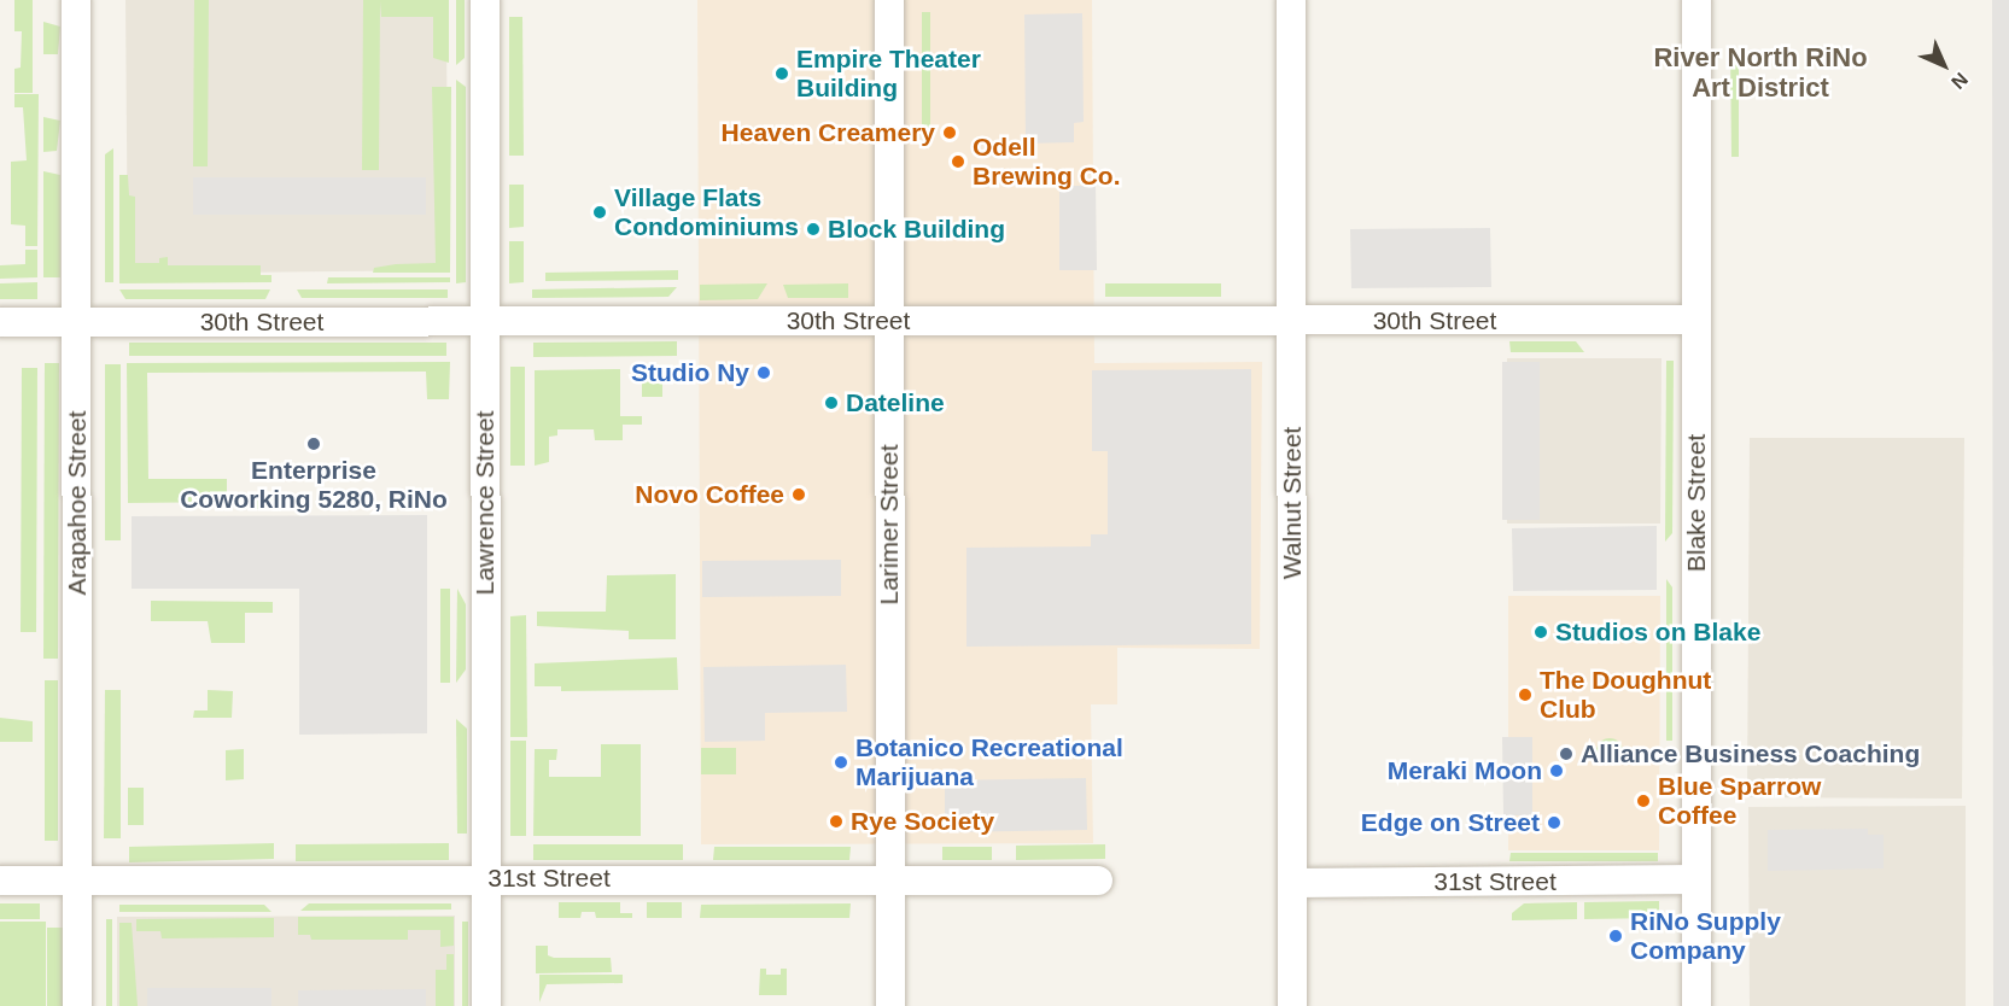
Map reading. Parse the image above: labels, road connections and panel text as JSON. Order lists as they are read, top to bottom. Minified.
{"streets":{"street":["30th Street","Arapahoe Street","Lawrence Street","Walnut Street","Blake Street","Larimer Street","31st Street"]},"crossings":[["30th Street","Arapahoe Street"],["30th Street","Lawrence Street"],["30th Street","Walnut Street"],["30th Street","Blake Street"],["30th Street","Larimer Street"],["Arapahoe Street","31st Street"],["Lawrence Street","31st Street"],["Walnut Street","31st Street"],["Blake Street","31st Street"],["Larimer Street","31st Street"]],"districts":["River North RiNo Art District"],"places":["Empire Theater Building","Heaven Creamery","Odell Brewing Co.","Village Flats Condominiums","Block Building","Studio Ny","Dateline","Enterprise Coworking 5280, RiNo","Novo Coffee","Studios on Blake","The Doughnut Club","Alliance Business Coaching","Botanico Recreational Marijuana","Meraki Moon","Blue Sparrow Coffee","Rye Society","Edge on Street","RiNo Supply Company"],"north":"bottom right"}
